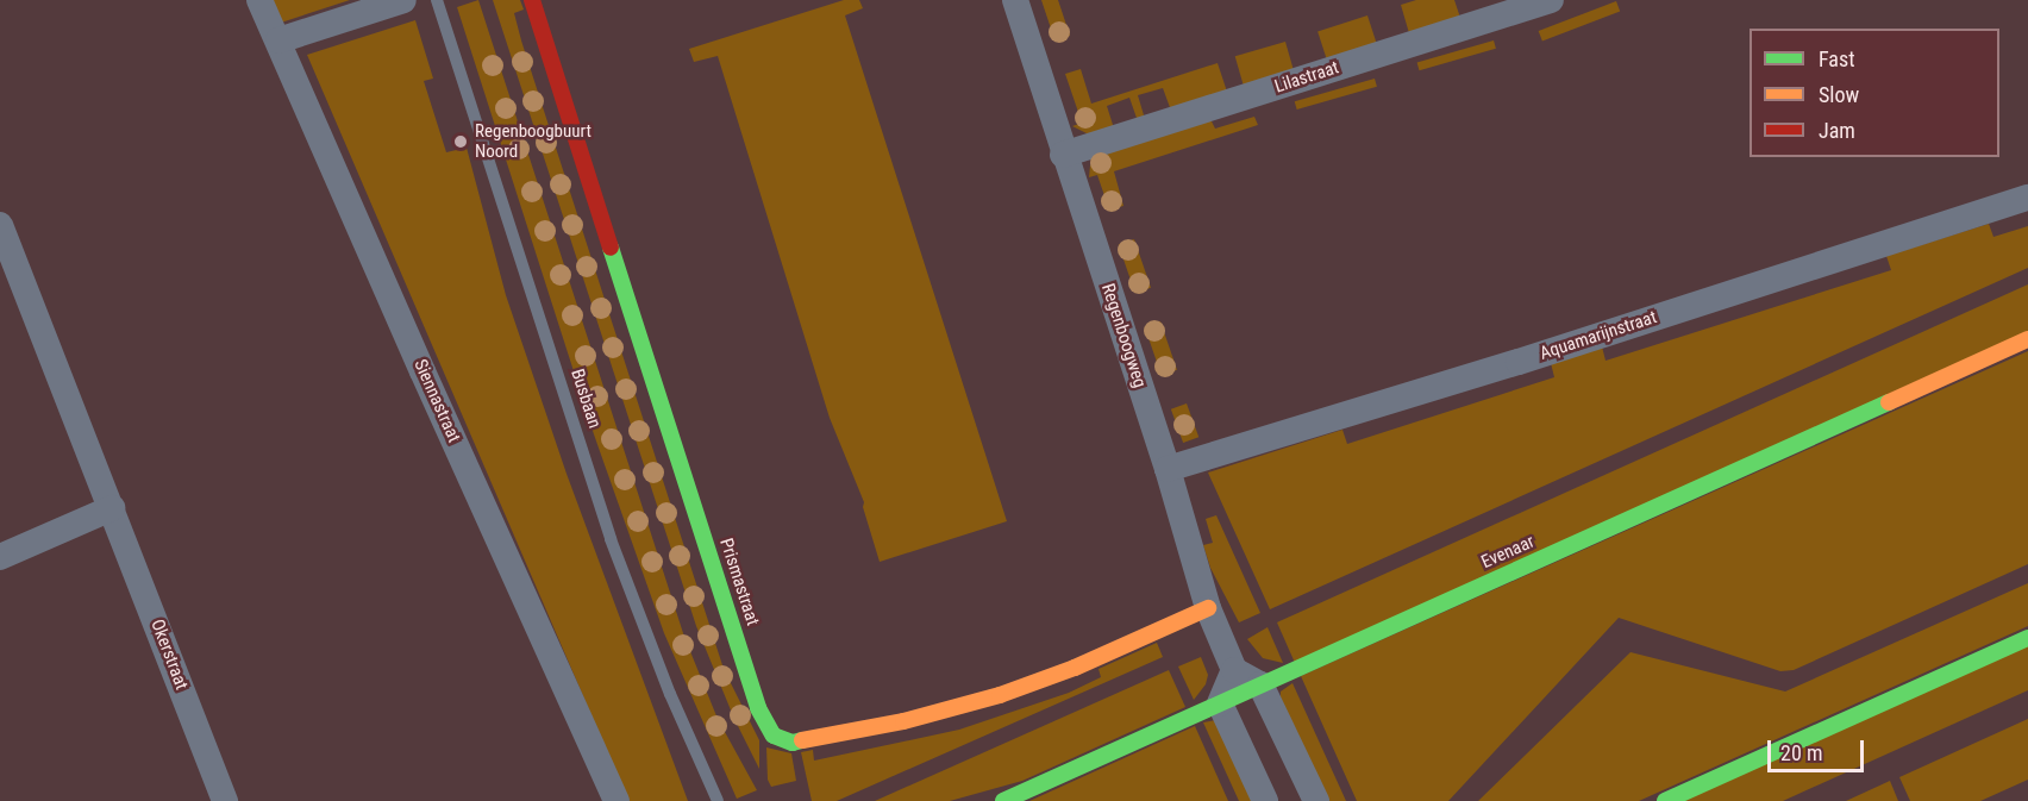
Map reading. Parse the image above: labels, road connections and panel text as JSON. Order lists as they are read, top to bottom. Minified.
{"streets":{"main road":["Evenaar","Prismastraat"],"street":["Lilastraat","Regenboogweg","Aquamarijnstraat","Siennastraat","Okerstraat"],"lane":["Busbaan"]},"crossings":[["Lilastraat","Regenboogweg"],["Regenboogweg","Aquamarijnstraat"],["Regenboogweg","Prismastraat"]],"places":["Regenboogbuurt Noord"],"legend":["Fast","Slow","Jam"],"scale_bar":"20 m"}
